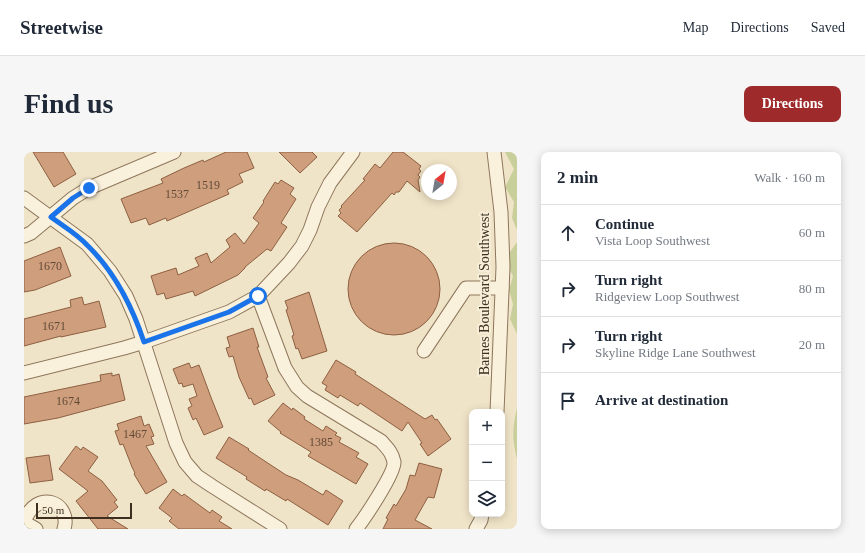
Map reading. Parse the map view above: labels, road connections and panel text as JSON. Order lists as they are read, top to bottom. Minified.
{"streets":{"street":["Barnes Boulevard Southwest"]},"house_numbers":["1519","1537","1670","1671","1674","1467","1385"],"scale_bar":"50 m","north":"top right","page":{"header":"Streetwise","nav":["Map","Directions","Saved"],"buttons":"Directions","title":"Find us","heading":["2 min","Walk · 160 m"],"list":[["Continue","Vista Loop Southwest","60 m"],["Turn right","Ridgeview Loop Southwest","80 m"],["Turn right","Skyline Ridge Lane Southwest","20 m"],"Arrive at destination"],"map_buttons":["+","−"],"scale":"50 m"}}
